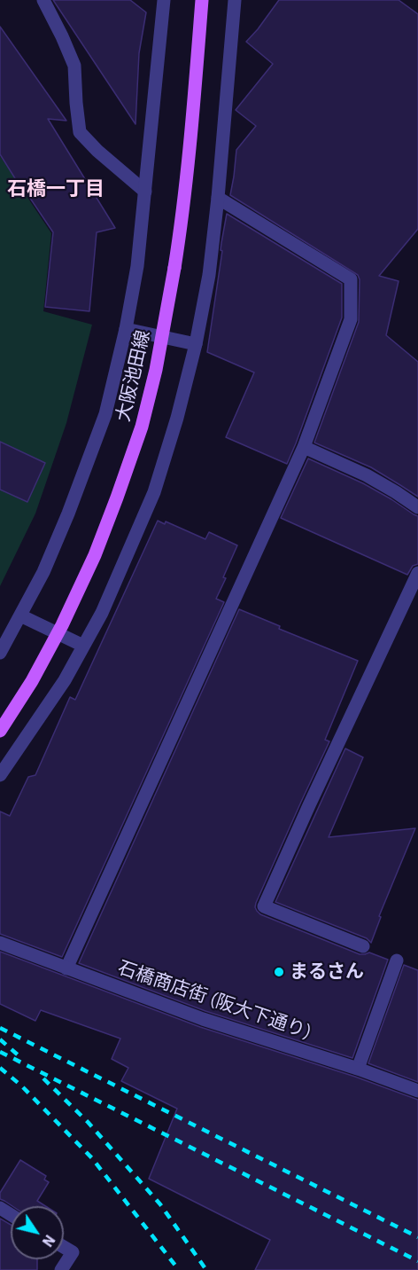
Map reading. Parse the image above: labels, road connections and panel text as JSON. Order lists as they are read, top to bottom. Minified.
{"streets":{"main road":["大阪池田線"],"street":["石橋商店街 (阪大下通り)"]},"districts":["石橋一丁目"],"places":["まるさん"],"north":"bottom right"}
